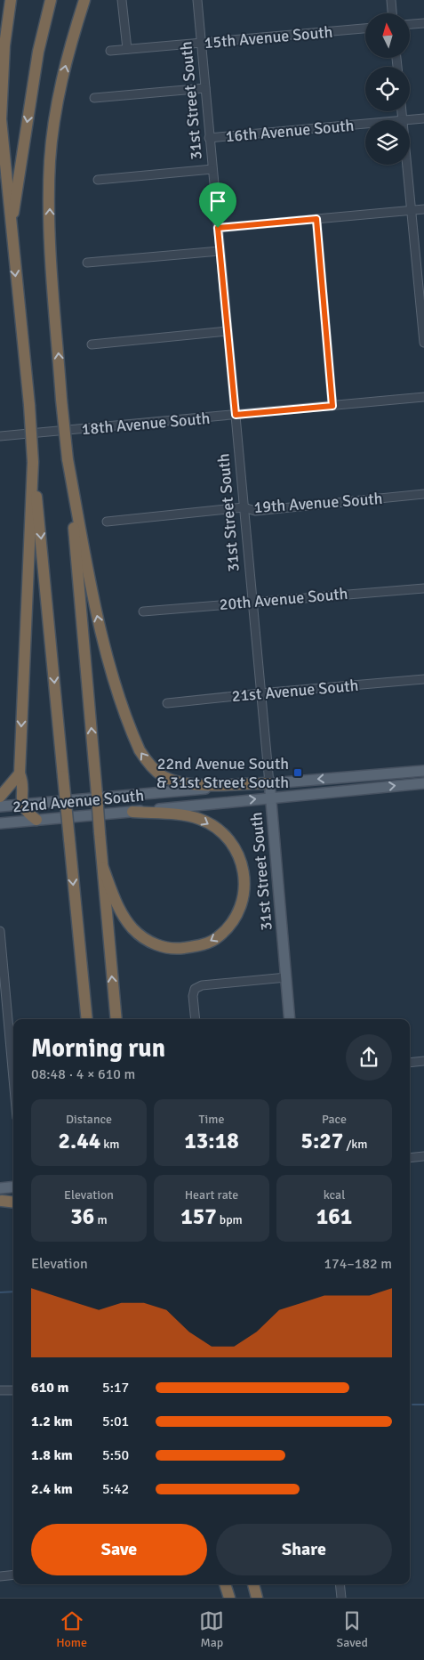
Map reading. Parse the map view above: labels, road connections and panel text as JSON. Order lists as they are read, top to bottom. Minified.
{"streets":{"main road":["31st Street South","22nd Avenue South"],"street":["15th Avenue South","16th Avenue South","18th Avenue South","19th Avenue South","20th Avenue South","21st Avenue South"]},"crossings":[["15th Avenue South","31st Street South"],["31st Street South","16th Avenue South"],["31st Street South","18th Avenue South"],["31st Street South","19th Avenue South"],["31st Street South","20th Avenue South"],["31st Street South","21st Avenue South"],["31st Street South","22nd Avenue South"]],"places":{"transit":["22nd Avenue South & 31st Street South"]},"north":"top","page":{"heading":["Morning run","08:48 · 4 × 610 m"],"stats":[["Distance","2.44 km"],["Time","13:18"],["Pace","5:27 /km"],["Elevation","36 m"],["Heart rate","157 bpm"],["kcal","161"]],"chart":["Elevation","174–182 m"],"list":[{"name":"610 m","note":"5:17"},{"name":"1.2 km","note":"5:01"},{"name":"1.8 km","note":"5:50"},{"name":"2.4 km","note":"5:42"}],"buttons":["Save","Share"],"tabs":["Home","Map","Saved"]}}
